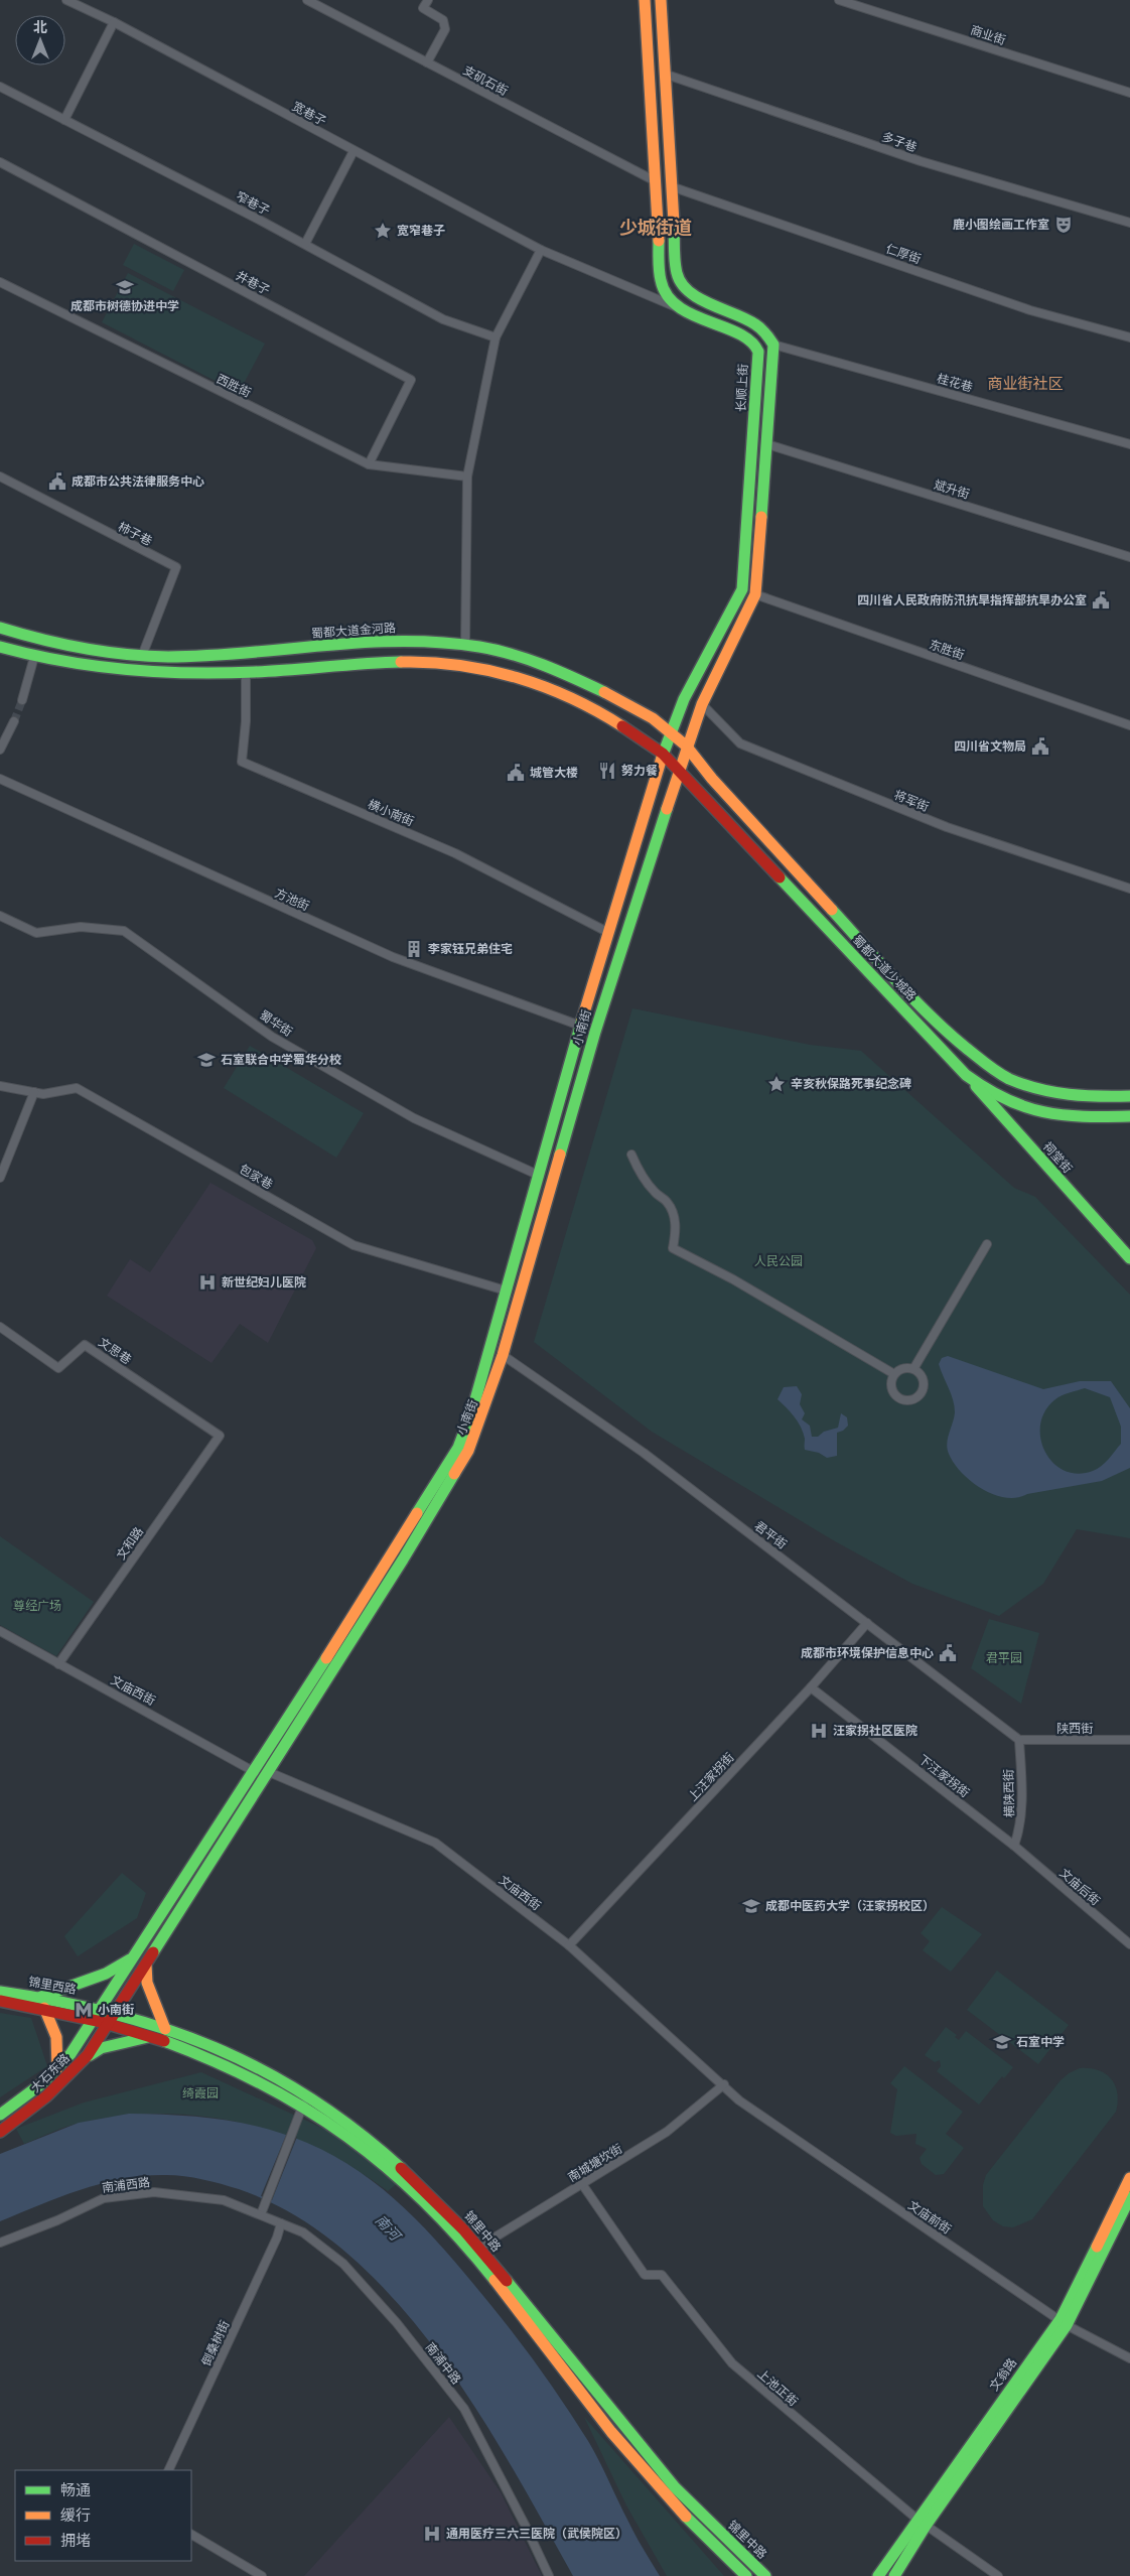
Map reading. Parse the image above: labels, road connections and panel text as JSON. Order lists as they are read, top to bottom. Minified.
{"streets":{"main road":["长顺上街","蜀都大道金河路","蜀都大道少城路","小南街","祠堂街","锦里西路","大石东路","锦里中路","文翁路"],"street":["商业街","支矶石街","宽巷子","多子巷","窄巷子","仁厚街","井巷子","桂花巷","西胜街","斌升街","柿子巷","东胜街","将军街","横小南街","方池街","蜀华街","包家巷","文思巷","君平街","文和路","文庙西街","陕西街","下汪家拐街","上汪家拐街","横陕西街","文庙后街","南城塘坎街","南浦西路","文庙前街","倒桑树街","南浦中路","上池正街"]},"crossings":[["支矶石街","长顺上街"],["宽巷子","长顺上街"],["井巷子","西胜街"],["长顺上街","蜀都大道金河路"],["长顺上街","蜀都大道少城路"],["长顺上街","小南街"],["柿子巷","蜀都大道金河路"],["蜀都大道金河路","蜀都大道少城路"],["蜀都大道金河路","小南街"],["横小南街","小南街"],["方池街","小南街"],["蜀都大道少城路","小南街"],["蜀都大道少城路","祠堂街"],["蜀华街","小南街"],["小南街","包家巷"],["小南街","君平街"],["小南街","文庙西街"],["小南街","锦里西路"],["小南街","大石东路"],["小南街","锦里中路"],["文思巷","文和路"],["君平街","陕西街"],["君平街","上汪家拐街"],["君平街","横陕西街"],["文和路","文庙西街"],["文庙西街","上汪家拐街"],["文庙西街","南城塘坎街"],["文庙西街","文庙前街"],["陕西街","横陕西街"],["下汪家拐街","上汪家拐街"],["下汪家拐街","横陕西街"],["下汪家拐街","文庙后街"],["横陕西街","文庙后街"],["锦里西路","大石东路"],["锦里西路","锦里中路"],["大石东路","锦里中路"],["南城塘坎街","文庙前街"],["南城塘坎街","锦里中路"],["南城塘坎街","上池正街"],["南浦西路","南浦中路"],["文庙前街","文翁路"],["倒桑树街","南浦中路"],["文翁路","上池正街"]],"districts":["少城街道","商业街社区"],"water":["南河"],"parks":["人民公园","尊经广场","君平园","绮霞园"],"places":{"theatre":["鹿小图绘画工作室"],"place":["宽窄巷子","辛亥秋保路死事纪念碑"],"school or university":["成都市树德协进中学","石室联合中学蜀华分校","成都中医药大学（汪家拐校区）","石室中学"],"public building":["成都市公共法律服务中心","四川省人民政府防汛抗旱指挥部抗旱办公室","四川省文物局","城管大楼","成都市环境保护信息中心"],"restaurant":["努力餐"],"building":["李家钰兄弟住宅"],"hospital":["新世纪妇儿医院","汪家拐社区医院","通用医疗三六三医院（武侯院区）"],"metro station":["小南街"]},"legend":["畅通","缓行","拥堵"],"north":"top"}
